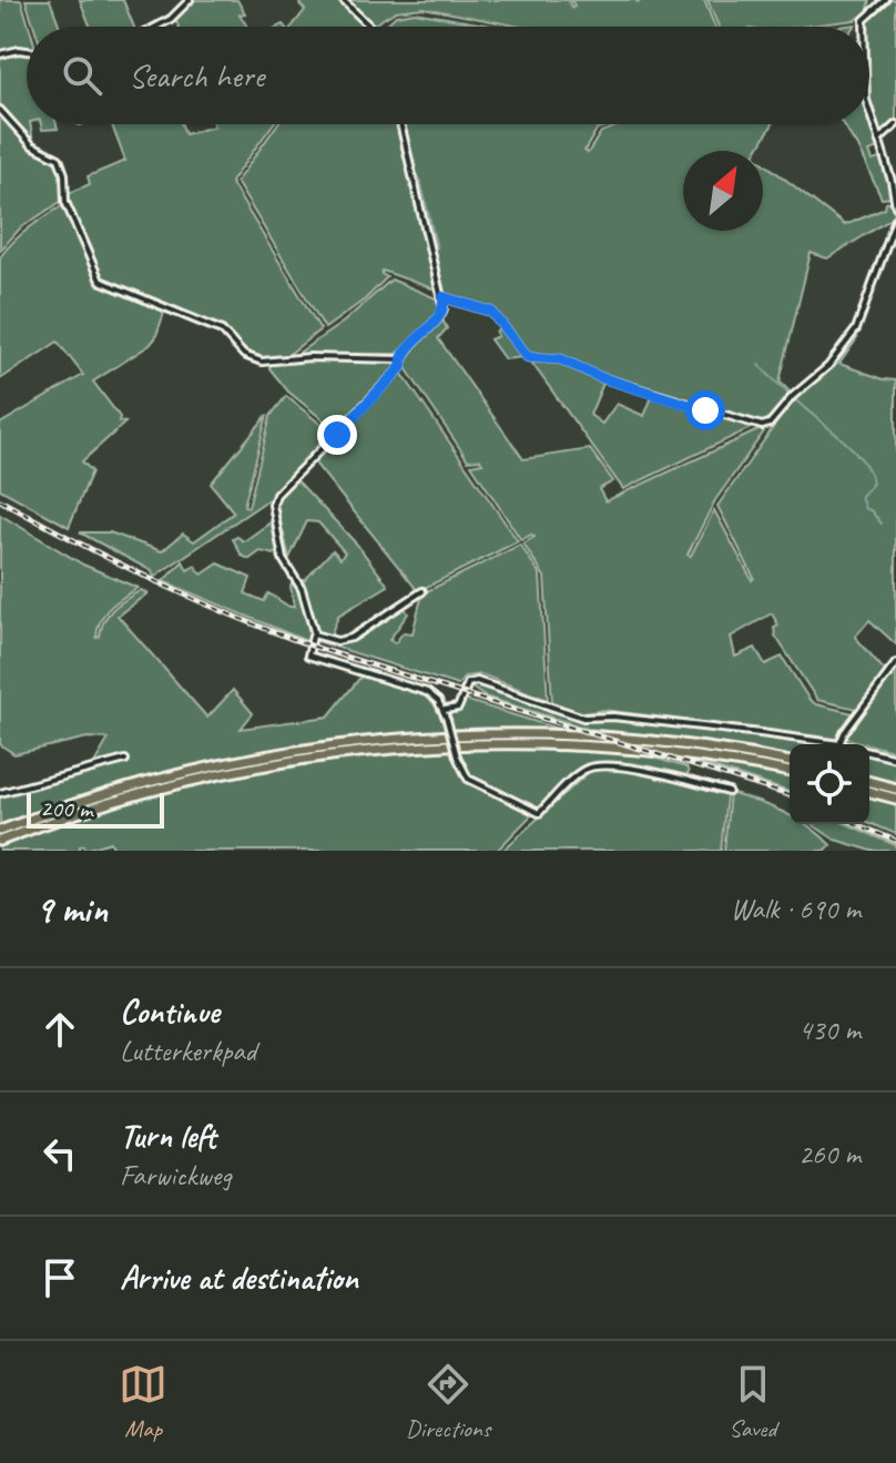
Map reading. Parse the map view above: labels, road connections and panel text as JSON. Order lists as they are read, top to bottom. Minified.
{"scale_bar":"200 m","north":"top right","page":{"search":"Search here","scale":"200 m","heading":["9 min","Walk · 690 m"],"list":[["Continue","Lutterkerkpad","430 m"],["Turn left","Farwickweg","260 m"],"Arrive at destination"],"nav":["Map","Directions","Saved"]}}
